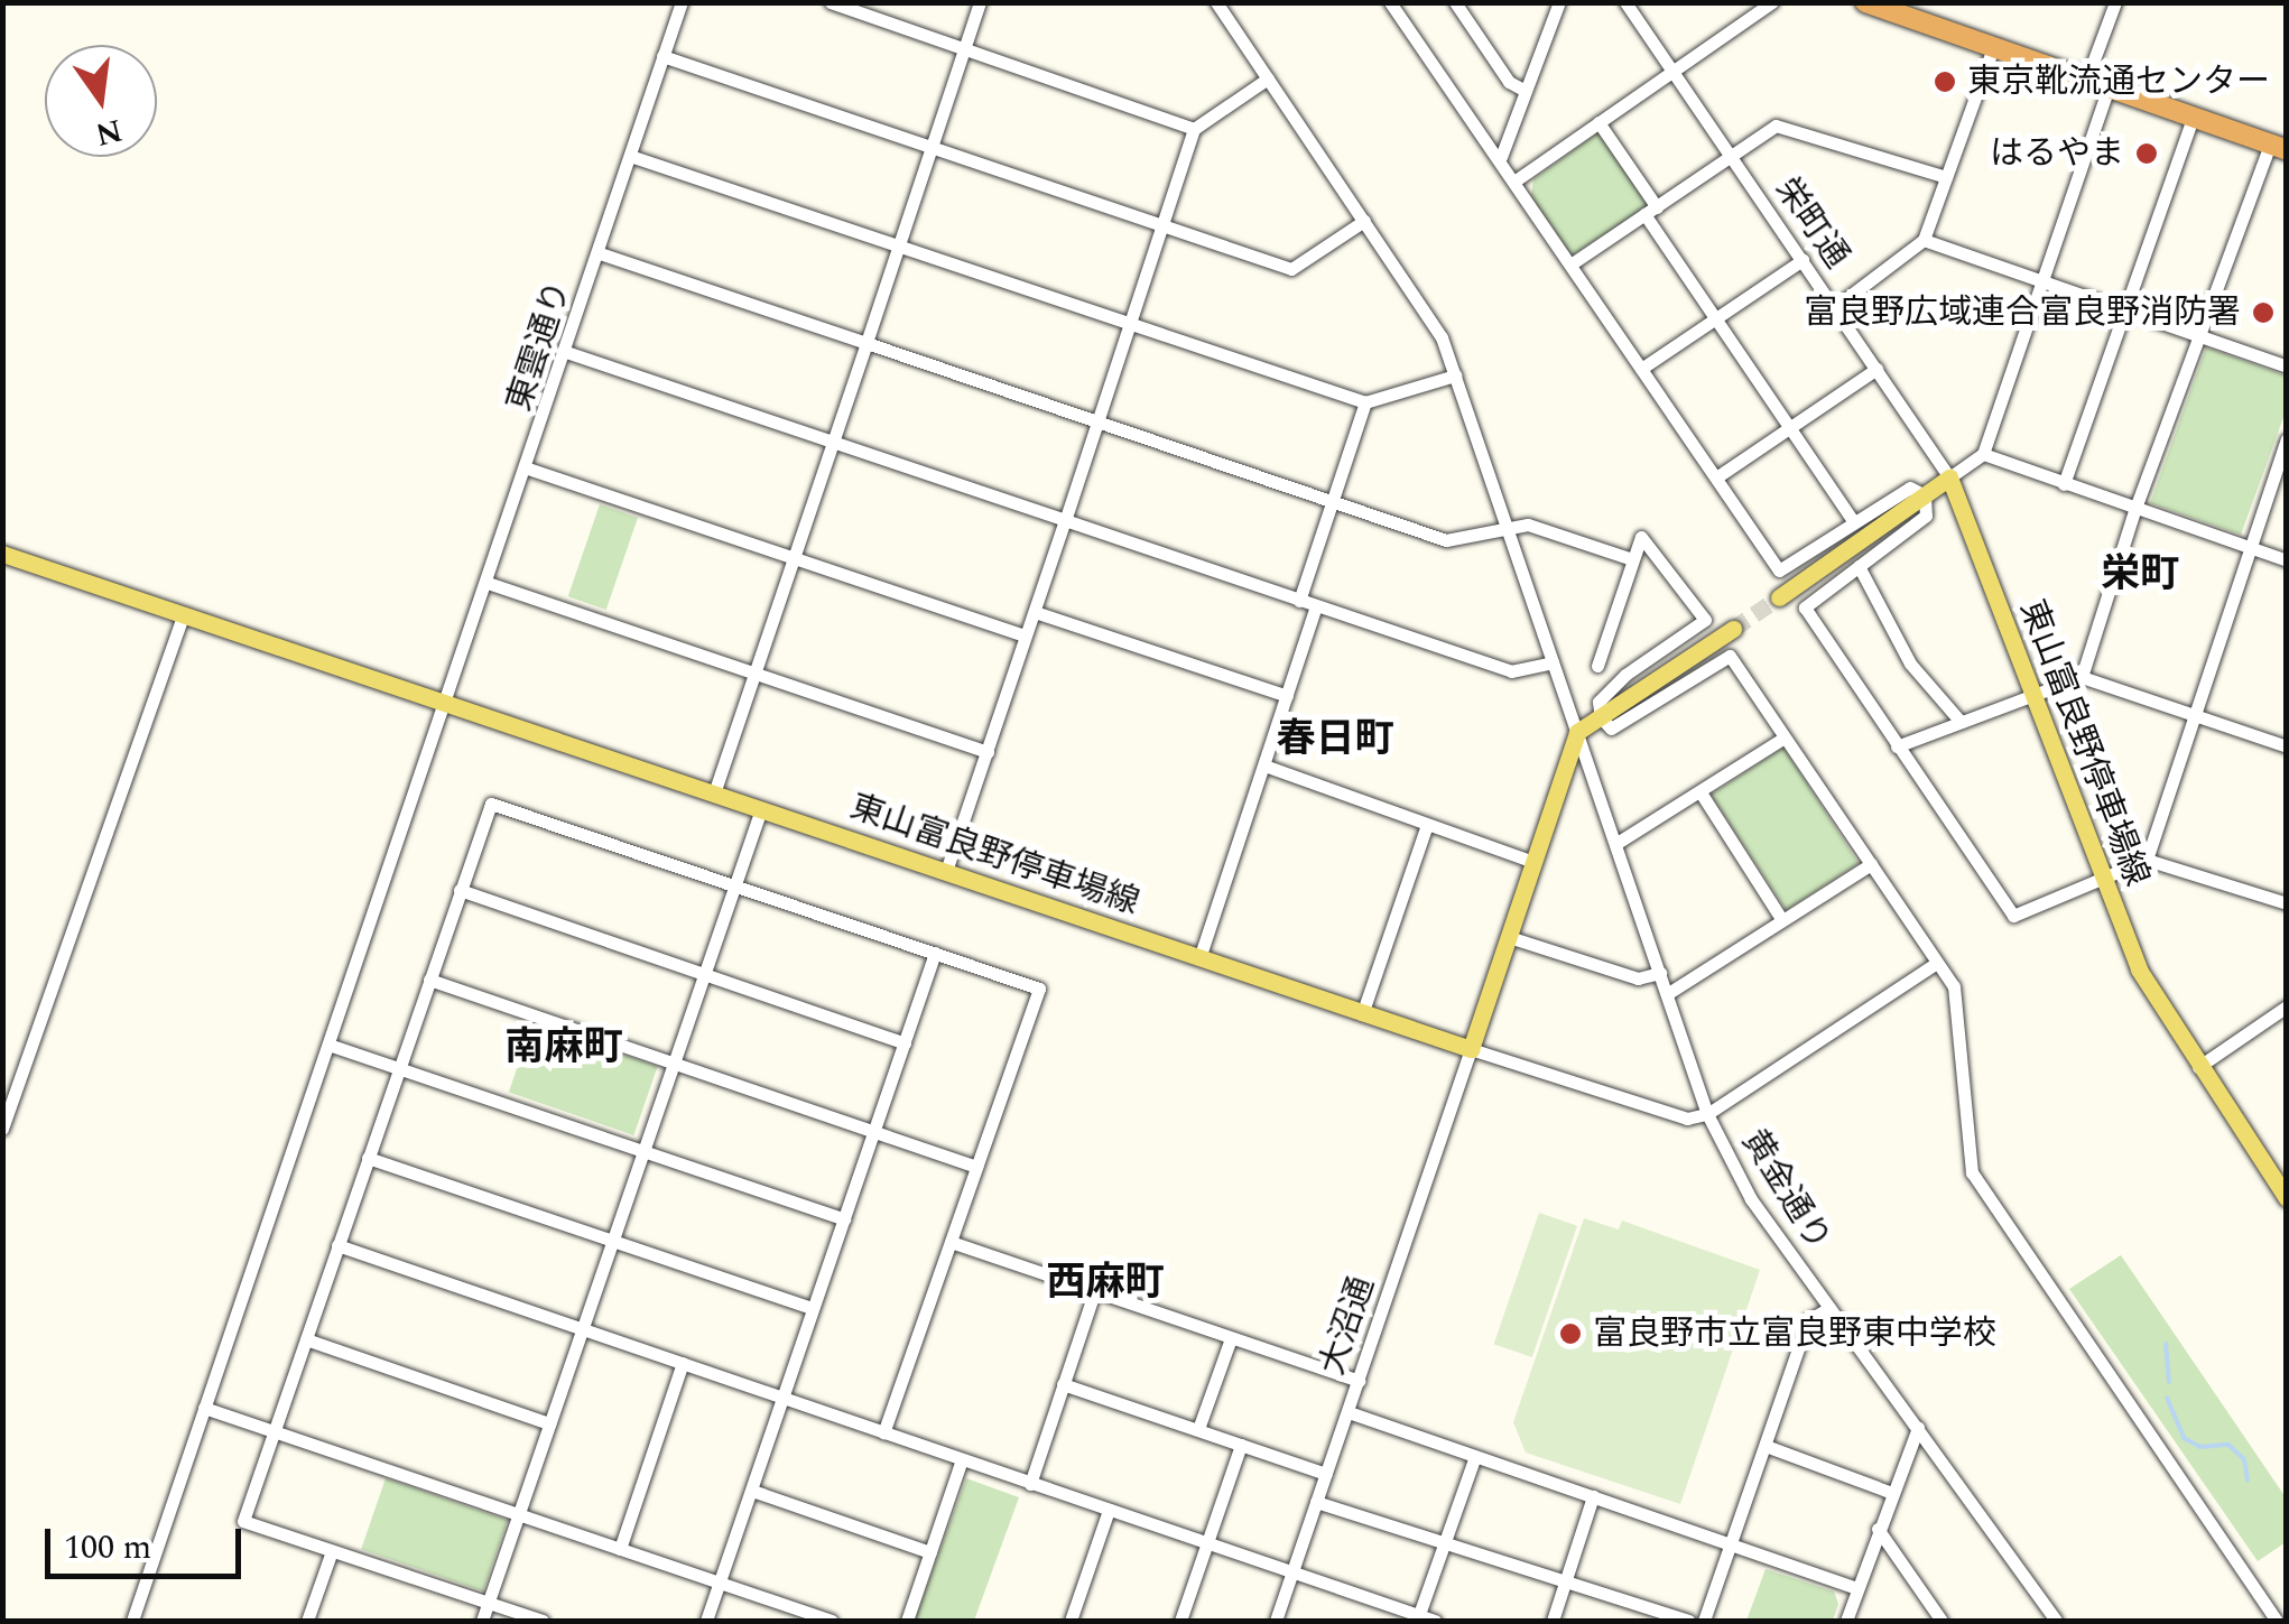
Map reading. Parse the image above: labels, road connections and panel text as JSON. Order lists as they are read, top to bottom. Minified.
{"streets":{"main road":["東山富良野停車場線"],"street":["栄町通","東雲通り","黄金通り","大沼通"]},"crossings":[["栄町通","東山富良野停車場線"],["東雲通り","東山富良野停車場線"],["東山富良野停車場線","大沼通"]],"districts":["栄町","春日町","南麻町","西麻町"],"places":["東京靴流通センター","はるやま","富良野広域連合富良野消防署","富良野市立富良野東中学校"],"scale_bar":"100 m","north":"bottom"}
